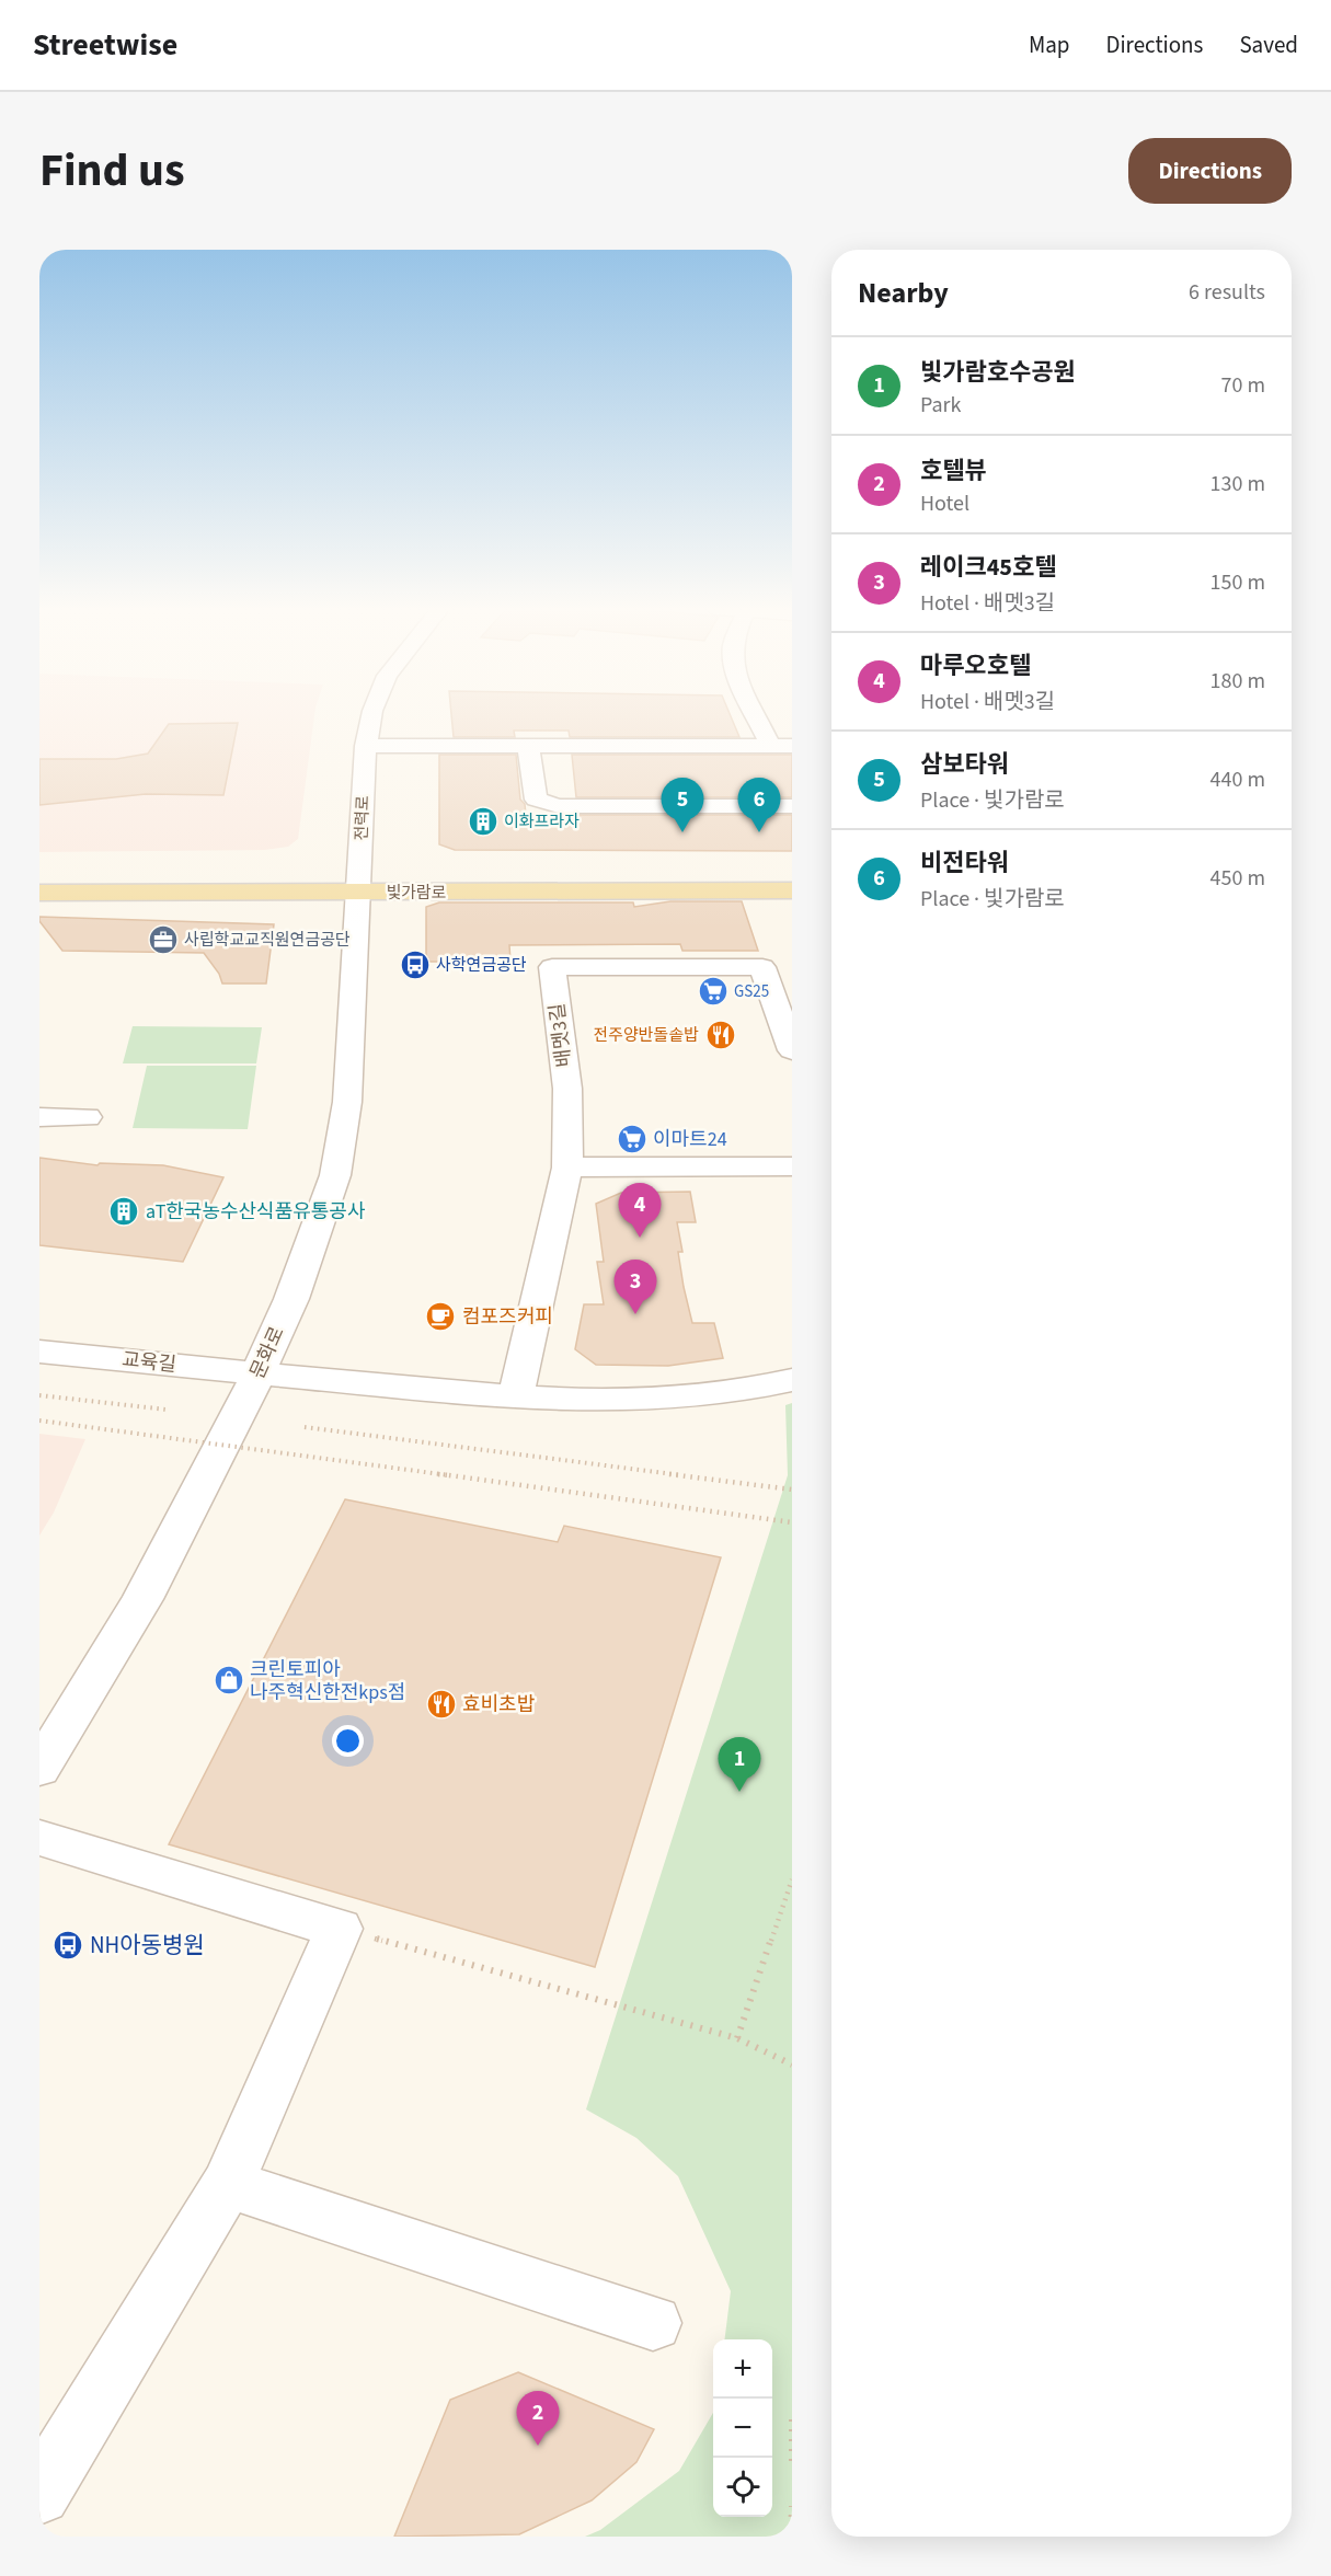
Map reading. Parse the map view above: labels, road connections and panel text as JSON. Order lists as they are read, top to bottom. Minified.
{"streets":{"main road":["빛가람로"],"street":["전력로","배멧3길","문화로","교육길"]},"crossings":[["전력로","빛가람로"],["전력로","문화로"],["빛가람로","문화로"],["문화로","교육길"]],"places":{"building":["이화프라자","aT한국농수산식품유통공사"],"office":["사립학교교직원연금공단"],"bus stop":["사학연금공단","NH아동병원"],"supermarket":["GS25","이마트24"],"restaurant":["전주양반돌솥밥","효비초밥"],"cafe":["컴포즈커피"],"shop":["크린토피아 나주혁신한전kps점"]},"page":{"header":"Streetwise","nav":["Map","Directions","Saved"],"title":"Find us","buttons":"Directions","heading":["Nearby","6 results"],"list":[{"mark":"1","name":"빛가람호수공원","note":"Park","value":"70 m"},{"mark":"2","name":"호텔뷰","note":"Hotel","value":"130 m"},{"mark":"3","name":"레이크45호텔","note":"Hotel · 배멧3길","value":"150 m"},{"mark":"4","name":"마루오호텔","note":"Hotel · 배멧3길","value":"180 m"},{"mark":"5","name":"삼보타워","note":"Place · 빛가람로","value":"440 m"},{"mark":"6","name":"비전타워","note":"Place · 빛가람로","value":"450 m"}],"pins":["5","6","4","3","1","2"],"map_buttons":["+","−"]}}
